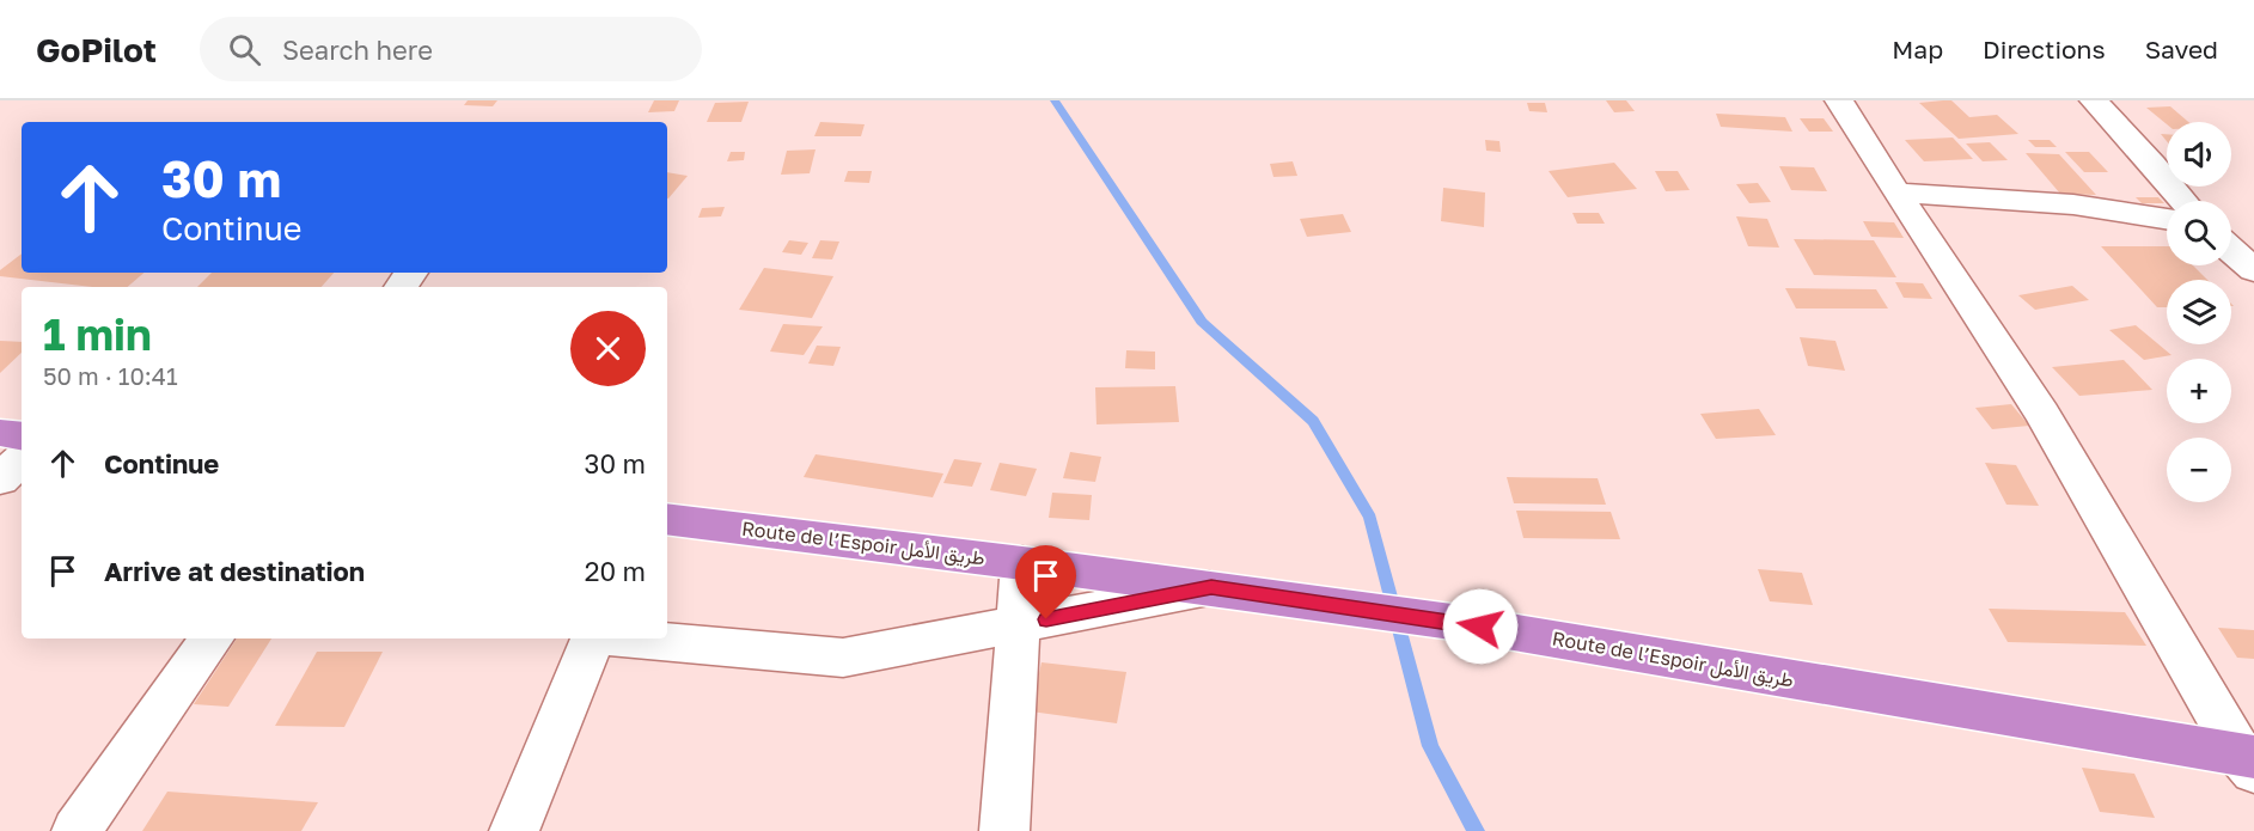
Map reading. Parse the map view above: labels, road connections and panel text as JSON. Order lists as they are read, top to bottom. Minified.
{"streets":{"highway":["Route de l’Espoir طريق الأمل"]},"page":{"header":"GoPilot","search":"Search here","nav":["Map","Directions","Saved"],"map_buttons":["+","−"],"turn":["30 m","Continue"],"heading":["1 min","50 m · 10:41"],"list":[{"name":"Continue","value":"30 m"},{"name":"Arrive at destination","value":"20 m"}]}}
